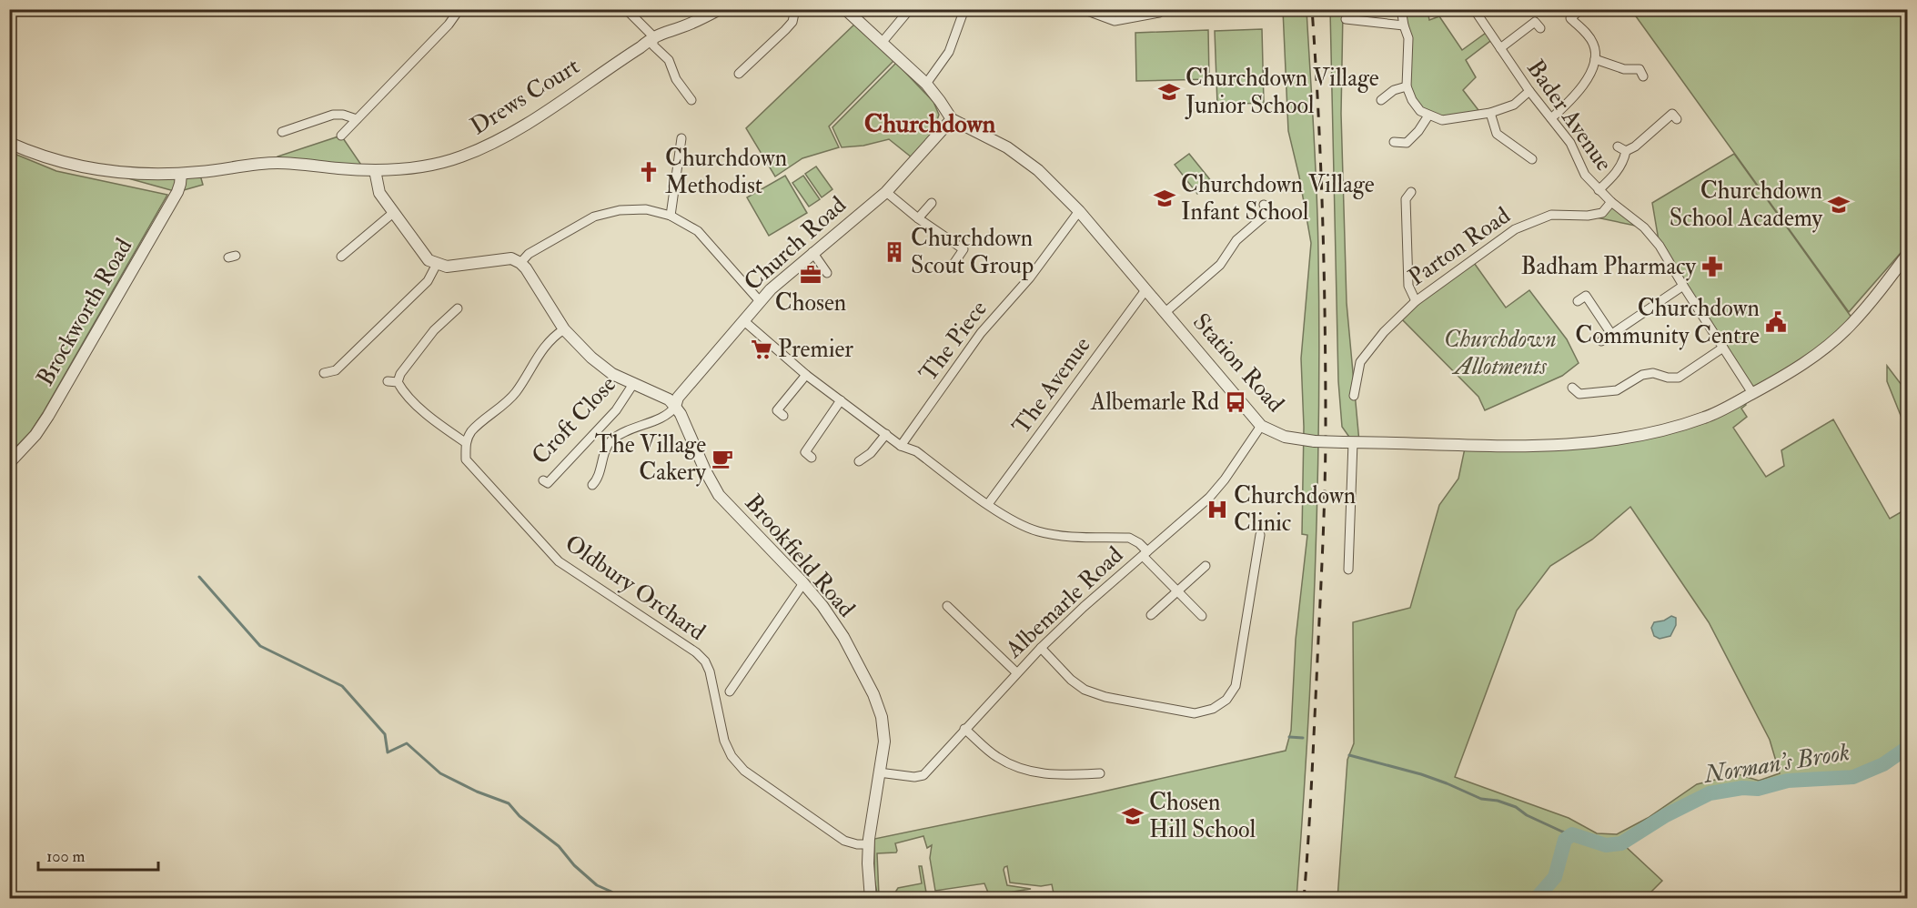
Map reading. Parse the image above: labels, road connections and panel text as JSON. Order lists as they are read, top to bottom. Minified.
{"streets":{"street":["Drews Court","Bader Avenue","Church Road","Parton Road","Brockworth Road","The Piece","Station Road","The Avenue","Croft Close","Brookfield Road","Oldbury Orchard","Albemarle Road"]},"crossings":[["Drews Court","Brockworth Road"],["Bader Avenue","Parton Road"],["Church Road","Station Road"],["Church Road","Brookfield Road"],["The Piece","Station Road"],["Station Road","The Avenue"],["Station Road","Albemarle Road"],["Brookfield Road","Oldbury Orchard"],["Brookfield Road","Albemarle Road"]],"districts":["Churchdown"],"water":["Norman's Brook"],"parks":["Churchdown Allotments"],"places":{"school or university":["Churchdown Village Junior School","Churchdown Village Infant School","Churchdown School Academy","Chosen Hill School"],"church":["Churchdown Methodist"],"building":["Churchdown Scout Group"],"pharmacy":["Badham Pharmacy"],"office":["Chosen"],"public building":["Churchdown Community Centre"],"supermarket":["Premier"],"bus stop":["Albemarle Rd"],"cafe":["The Village Cakery"],"hospital":["Churchdown Clinic"]},"scale_bar":"100 m"}
